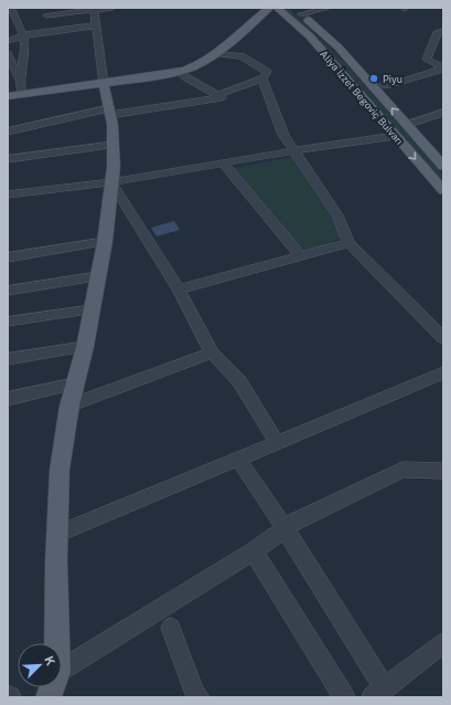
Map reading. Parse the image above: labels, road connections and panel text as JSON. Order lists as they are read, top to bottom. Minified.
{"streets":{"main road":["Aliya İzzet Begoviç Bulvarı"]},"places":["Piyu"],"north":"top right"}
